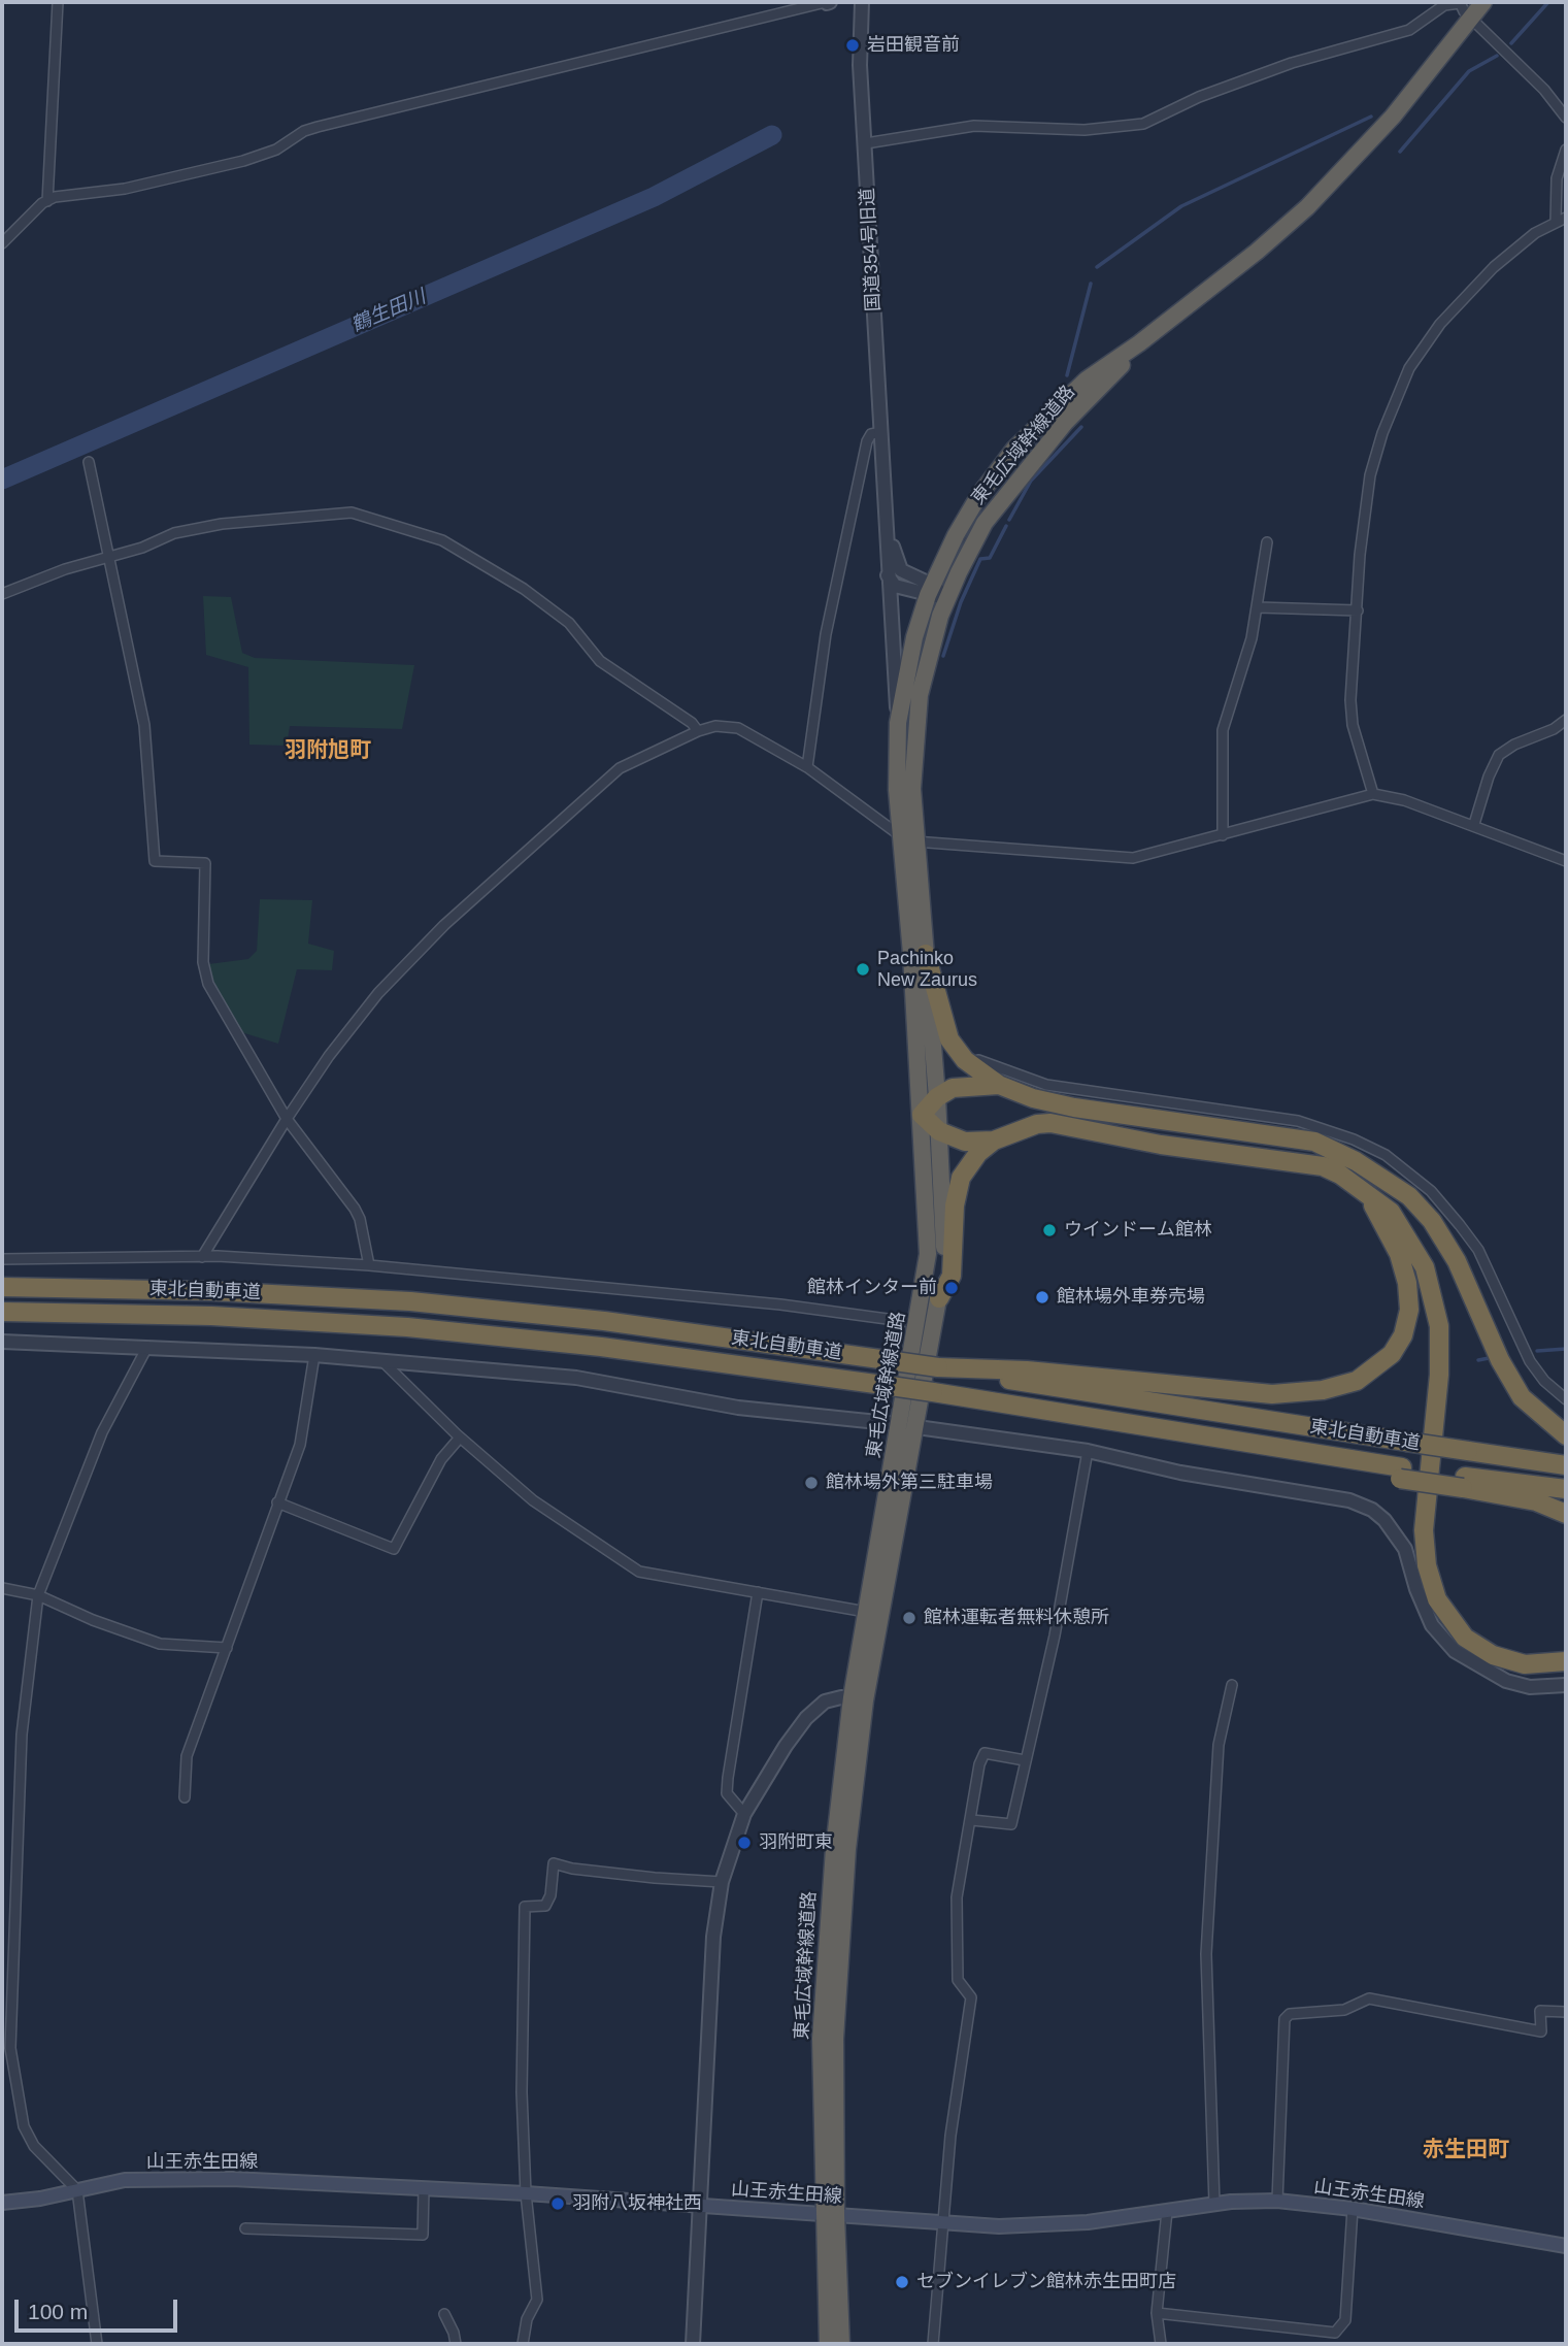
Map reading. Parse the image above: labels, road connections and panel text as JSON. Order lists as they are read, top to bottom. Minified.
{"streets":{"highway":["東毛広域幹線道路","東北自動車道"],"main road":["山王赤生田線"],"street":["国道354号旧道"]},"crossings":[["国道354号旧道","東毛広域幹線道路"],["東毛広域幹線道路","山王赤生田線"]],"districts":["羽附旭町","赤生田町"],"water":["鶴生田川"],"places":["岩田観音前","Pachinko New Zaurus","ウインドーム館林","館林インター前","館林場外車券売場","館林場外第三駐車場","館林運転者無料休憩所","羽附町東","羽附八坂神社西","セブンイレブン館林赤生田町店"],"scale_bar":"100 m"}
